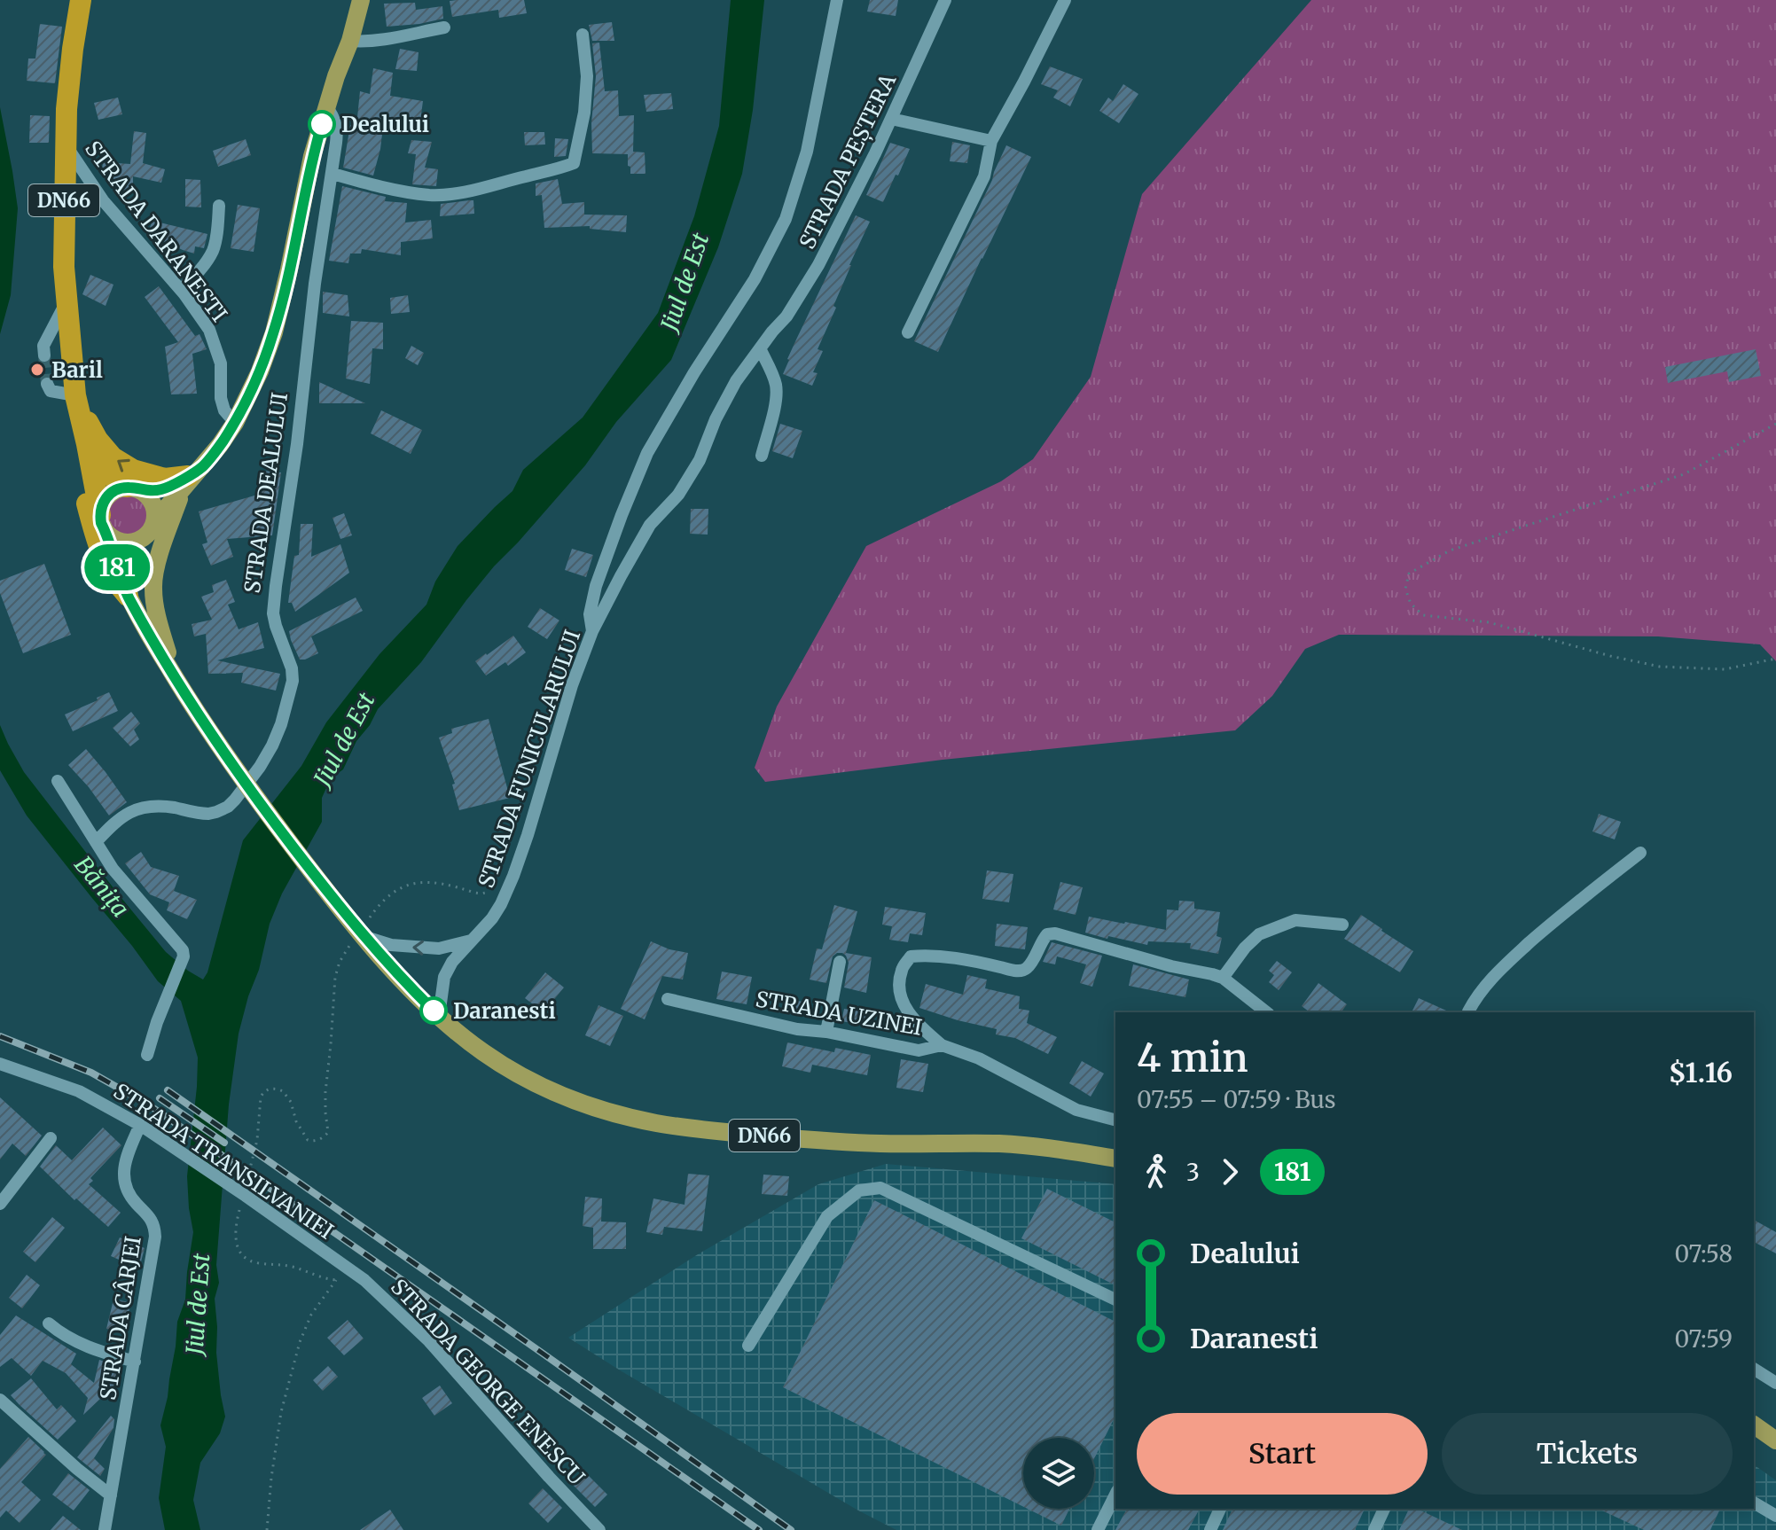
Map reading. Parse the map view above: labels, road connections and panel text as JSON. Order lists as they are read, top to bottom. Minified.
{"streets":{"highway":["DN66"],"main road":["STRADA DEALULUI"],"street":["STRADA PEȘTERA","STRADA DARANESTI","STRADA FUNICULARULUI","STRADA UZINEI","STRADA TRANSILVANIEI","STRADA CÂRJEI","STRADA GEORGE ENESCU"]},"crossings":[["STRADA PEȘTERA","STRADA FUNICULARULUI"],["DN66","STRADA DARANESTI"],["DN66","STRADA DEALULUI"],["DN66","STRADA FUNICULARULUI"],["STRADA DARANESTI","STRADA DEALULUI"],["STRADA TRANSILVANIEI","STRADA CÂRJEI"],["STRADA TRANSILVANIEI","STRADA GEORGE ENESCU"]],"water":["Jiul de Est","Bănița"],"places":["Dealului","Baril","Daranesti"],"lines":["bus line 181"],"page":{"on_map":"181","heading":["4 min","07:55 – 07:59 · Bus","$1.16"],"legs":["3","181"],"list":[{"name":"Dealului","value":"07:58"},{"name":"Daranesti","value":"07:59"}],"buttons":["Start","Tickets"]}}
